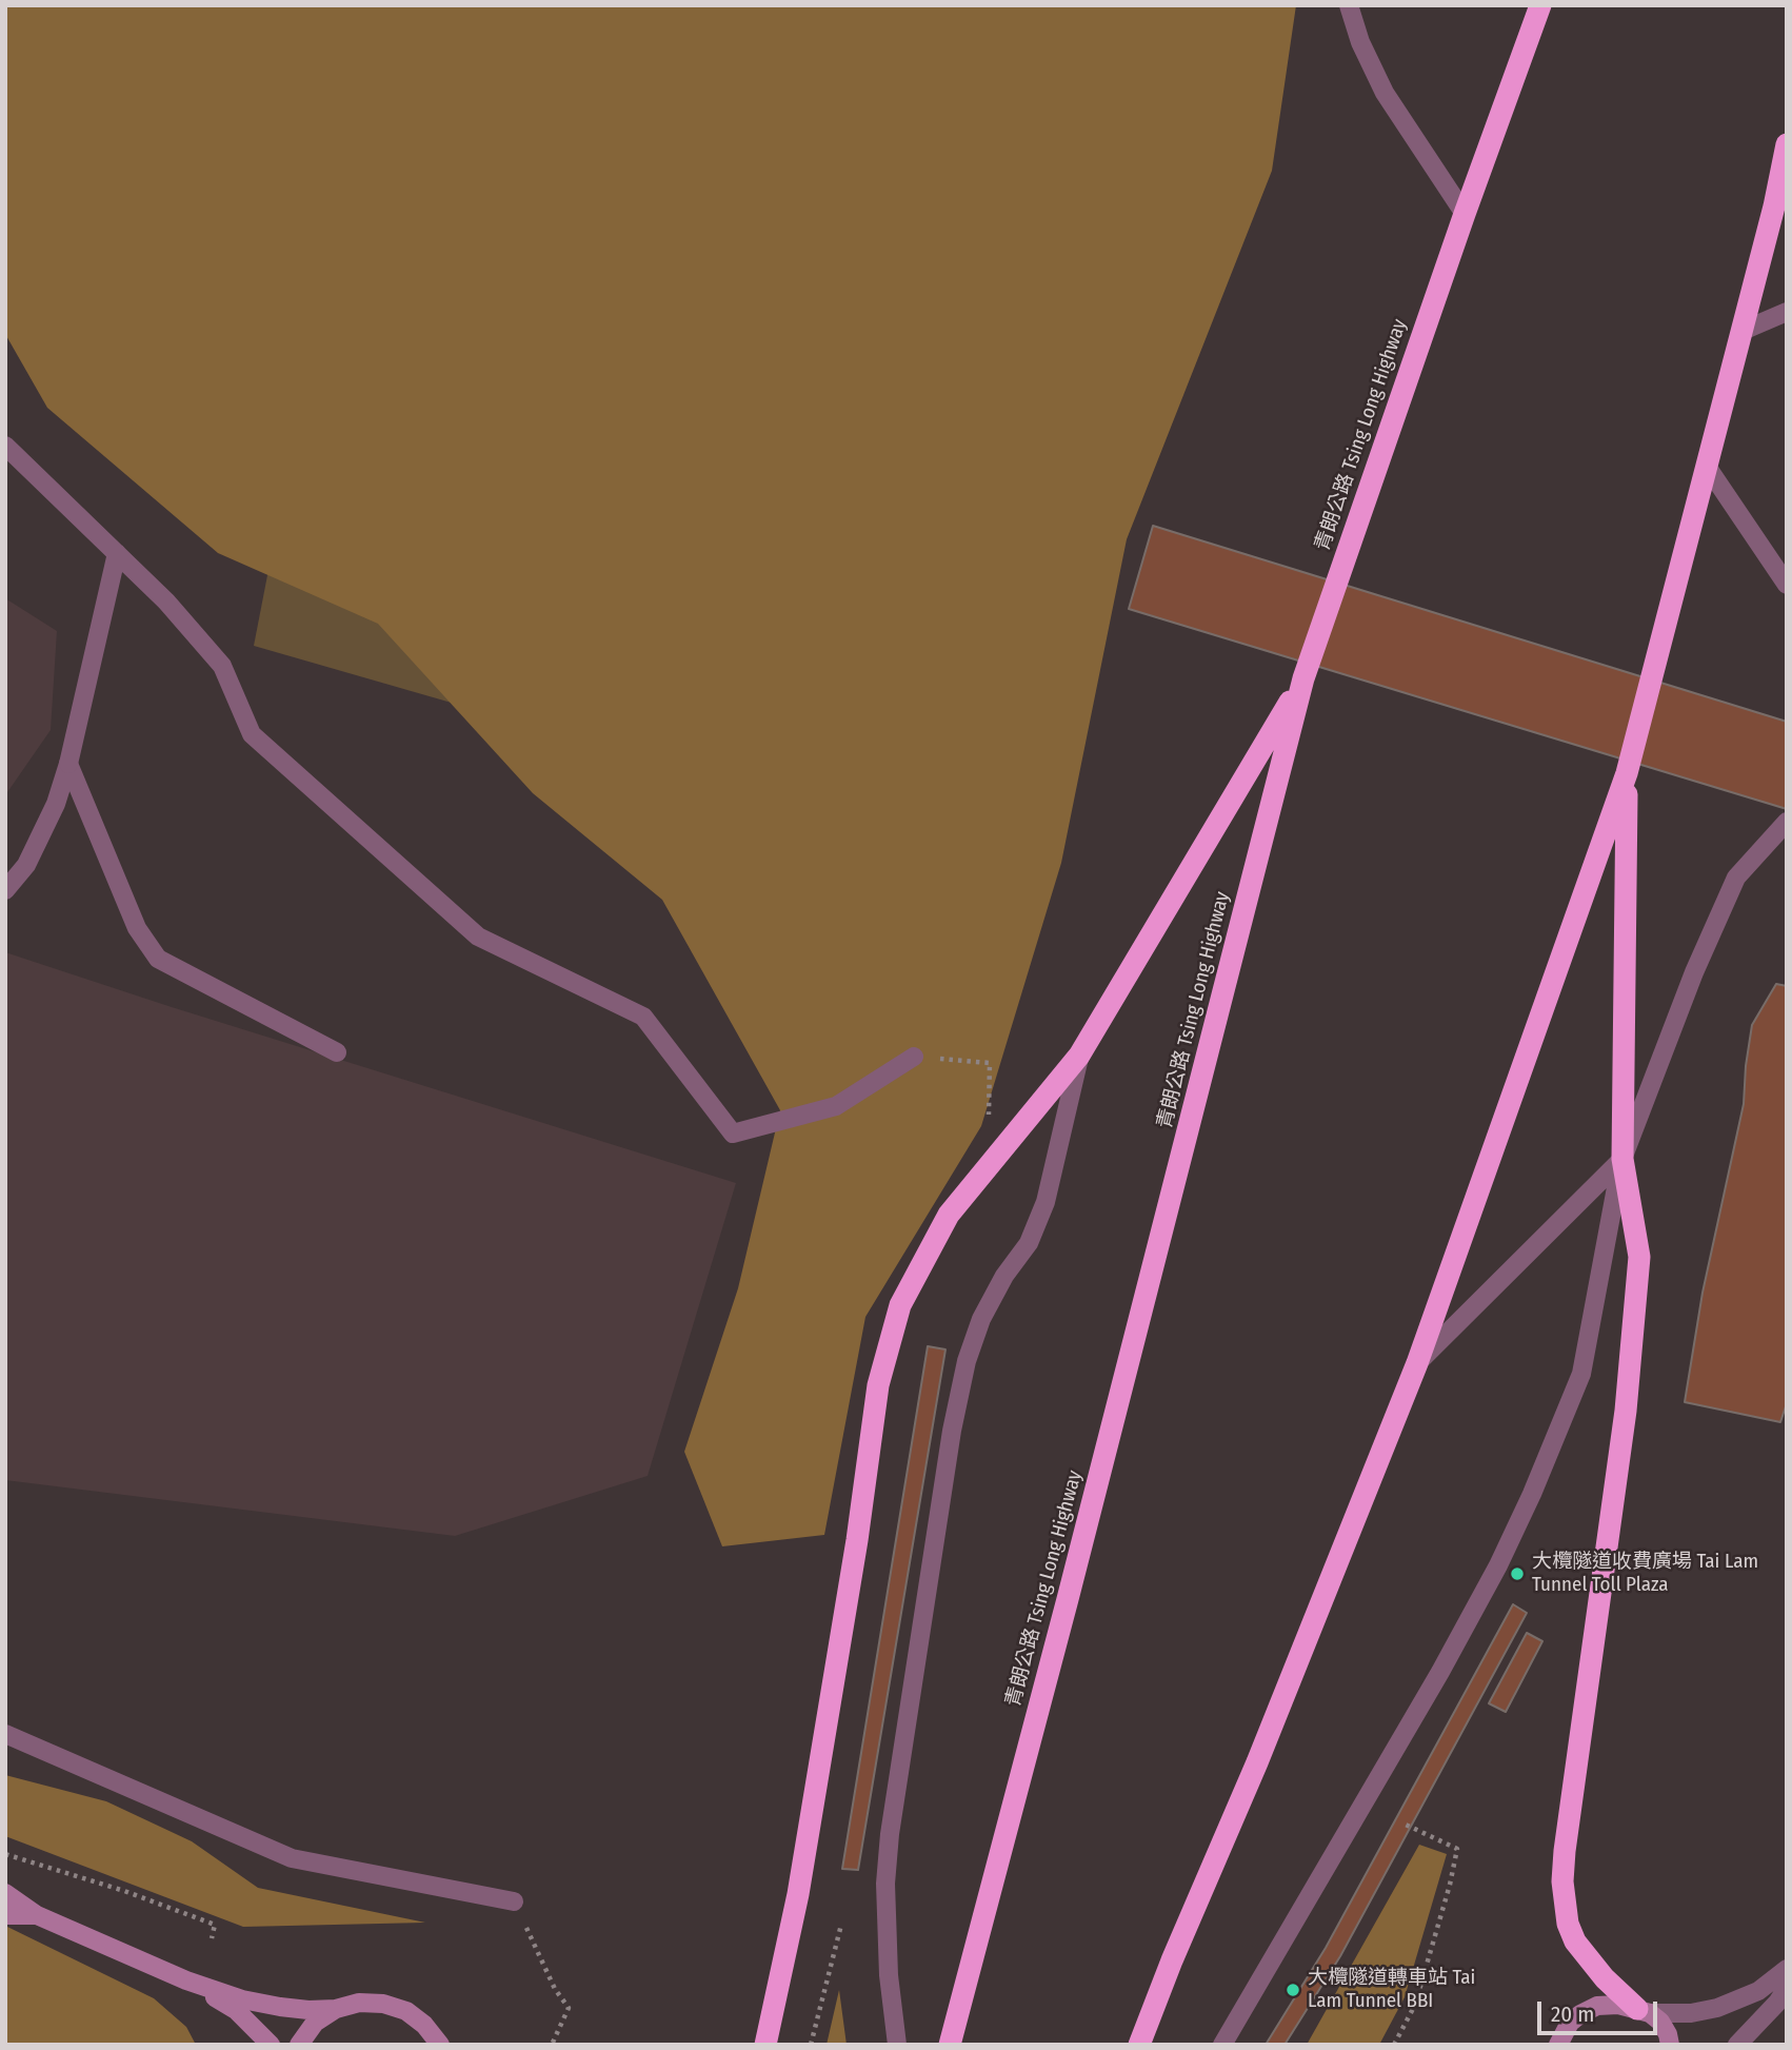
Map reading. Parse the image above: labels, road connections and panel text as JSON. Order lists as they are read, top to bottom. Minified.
{"streets":{"highway":["青朗公路 Tsing Long Highway"]},"places":["大欖隧道收費廣場 Tai Lam Tunnel Toll Plaza","大欖隧道轉車站 Tai Lam Tunnel BBI"],"scale_bar":"20 m"}
